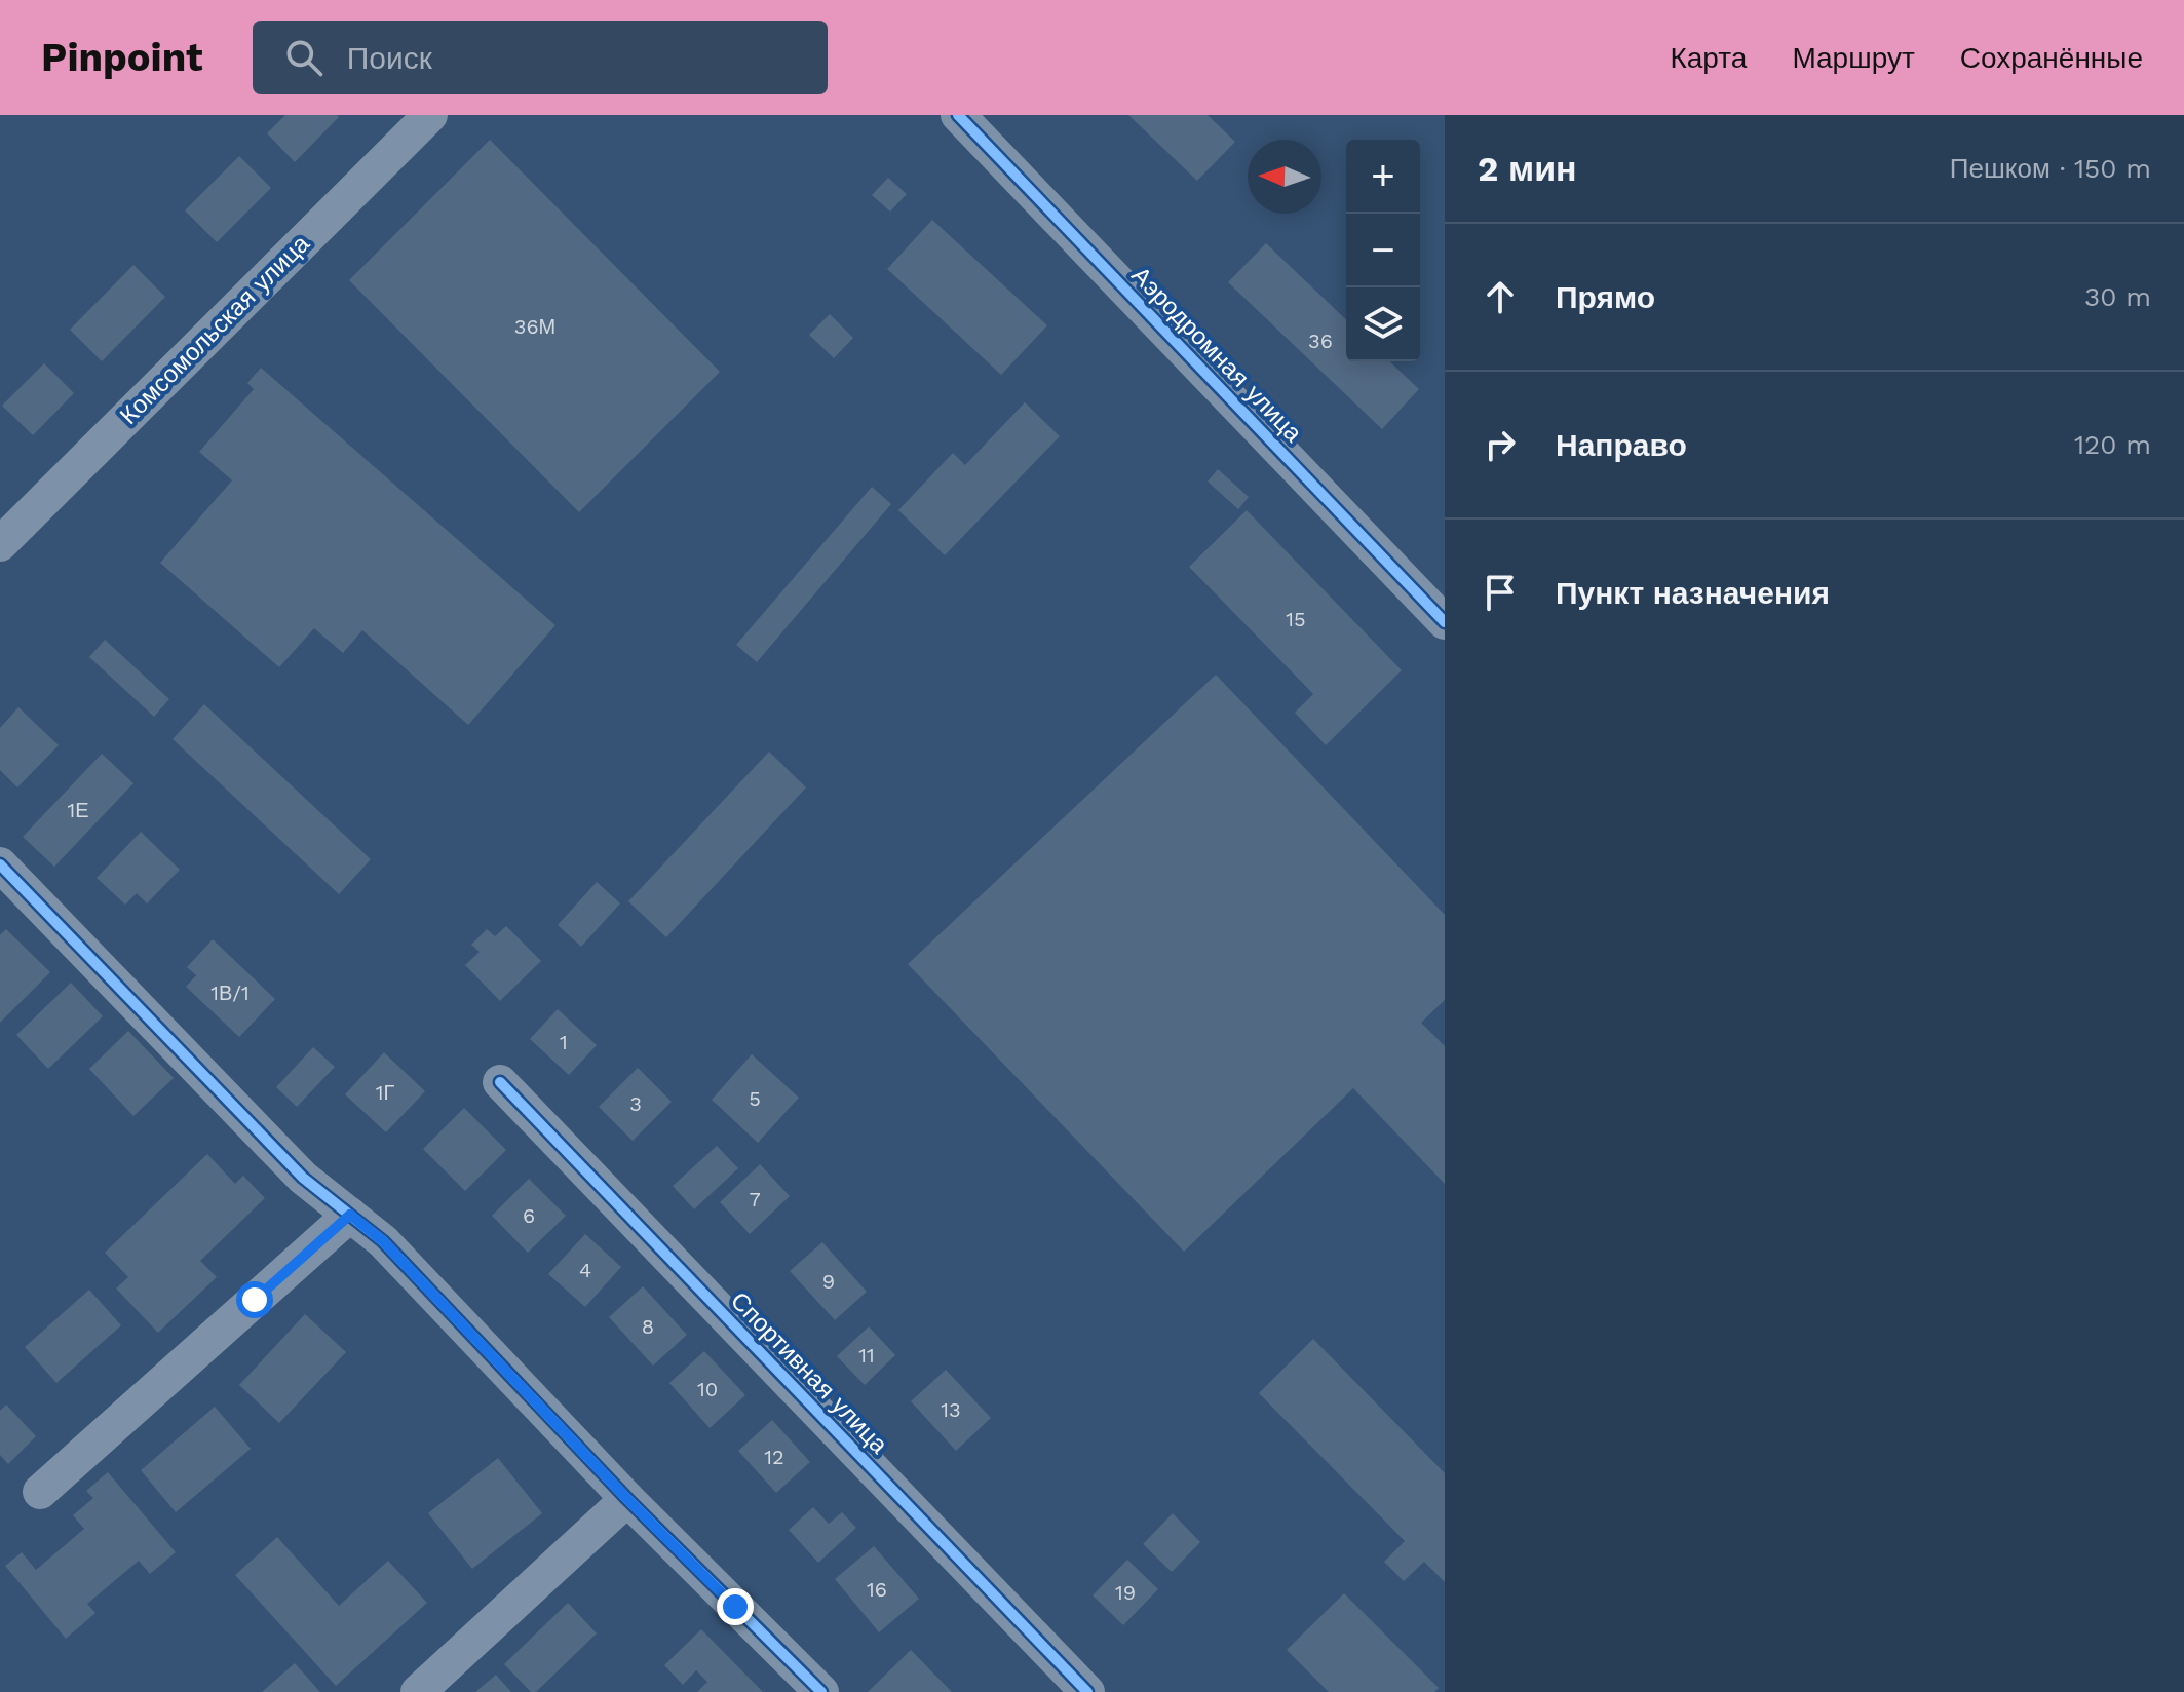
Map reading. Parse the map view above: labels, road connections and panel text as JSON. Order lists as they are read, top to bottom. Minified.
{"streets":{"street":["Комсомольская улица","Аэродромная улица","Спортивная улица"]},"house_numbers":["36М","36","15","1Е","1В/1","1","1Г","5","3","7","6","4","9","8","11","10","13","12","16","19"],"north":"left","page":{"header":"Pinpoint","search":"Поиск","nav":["Карта","Маршрут","Сохранённые"],"heading":["2 мин","Пешком · 150 m"],"map_buttons":["+","−"],"list":[["Прямо","30 m"],["Направо","120 m"],"Пункт назначения"]}}
